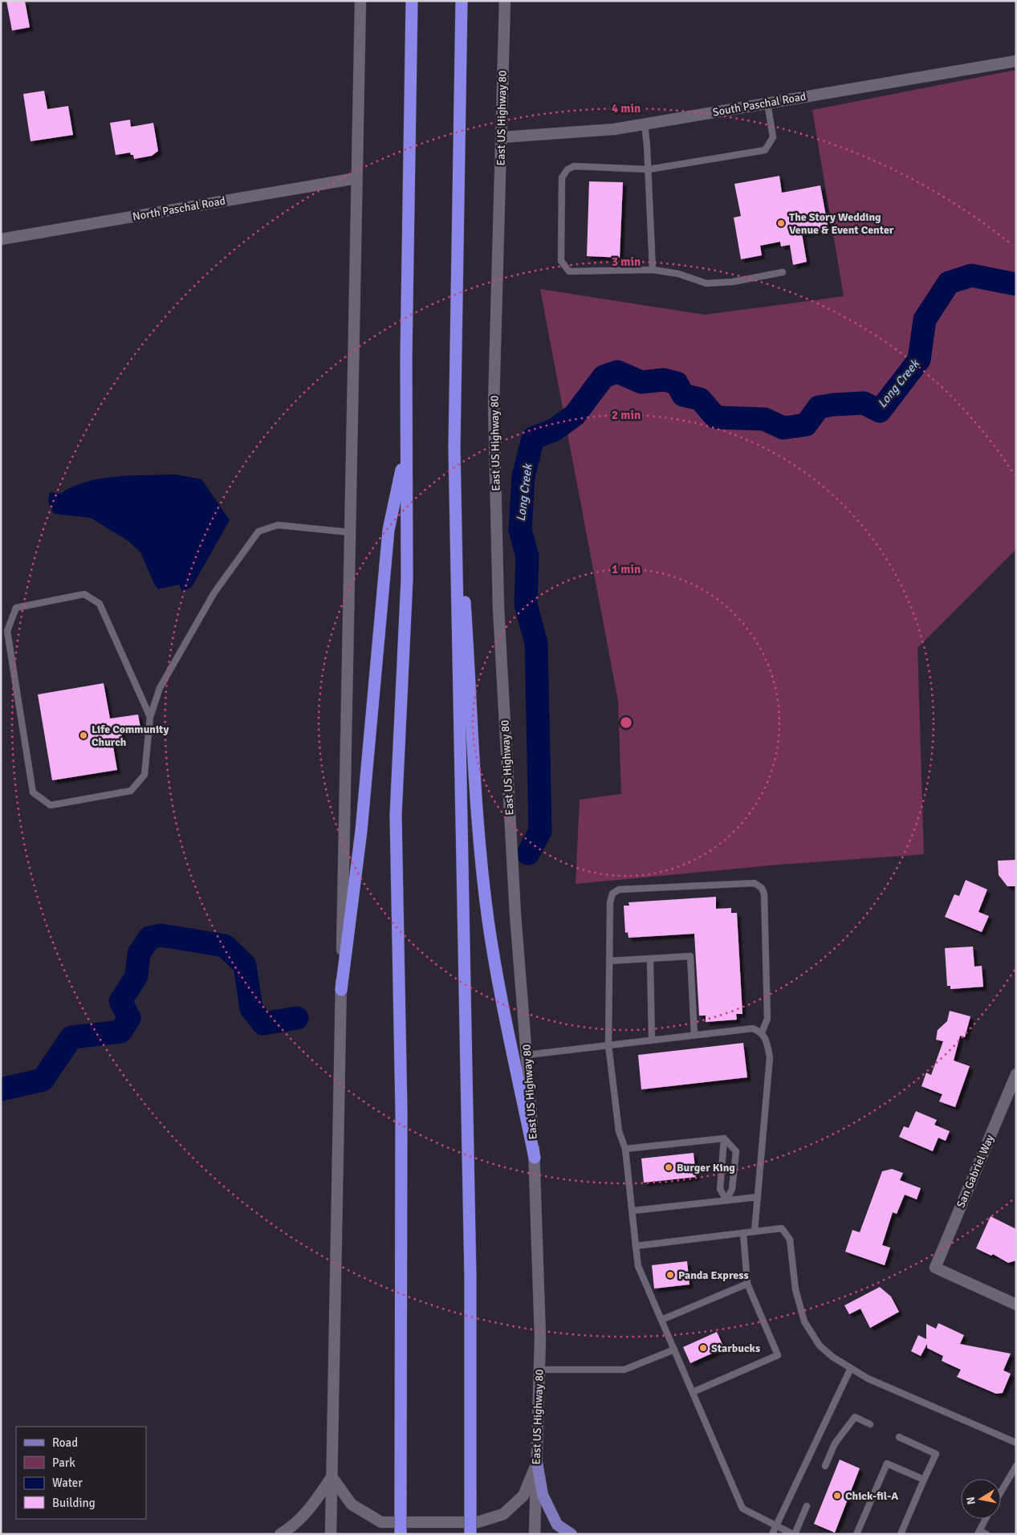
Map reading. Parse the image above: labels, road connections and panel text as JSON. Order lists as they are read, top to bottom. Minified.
{"streets":{"main road":["South Paschal Road","East US Highway 80","North Paschal Road","San Gabriel Way"]},"crossings":[["South Paschal Road","East US Highway 80"]],"water":["Long Creek"],"places":["The Story Wedding Venue & Event Center","Life Community Church","Burger King","Panda Express","Starbucks","Chick-fil-A"],"legend":["Road","Park","Water","Building"],"north":"left","rings":["4 min","3 min","2 min","1 min"]}
